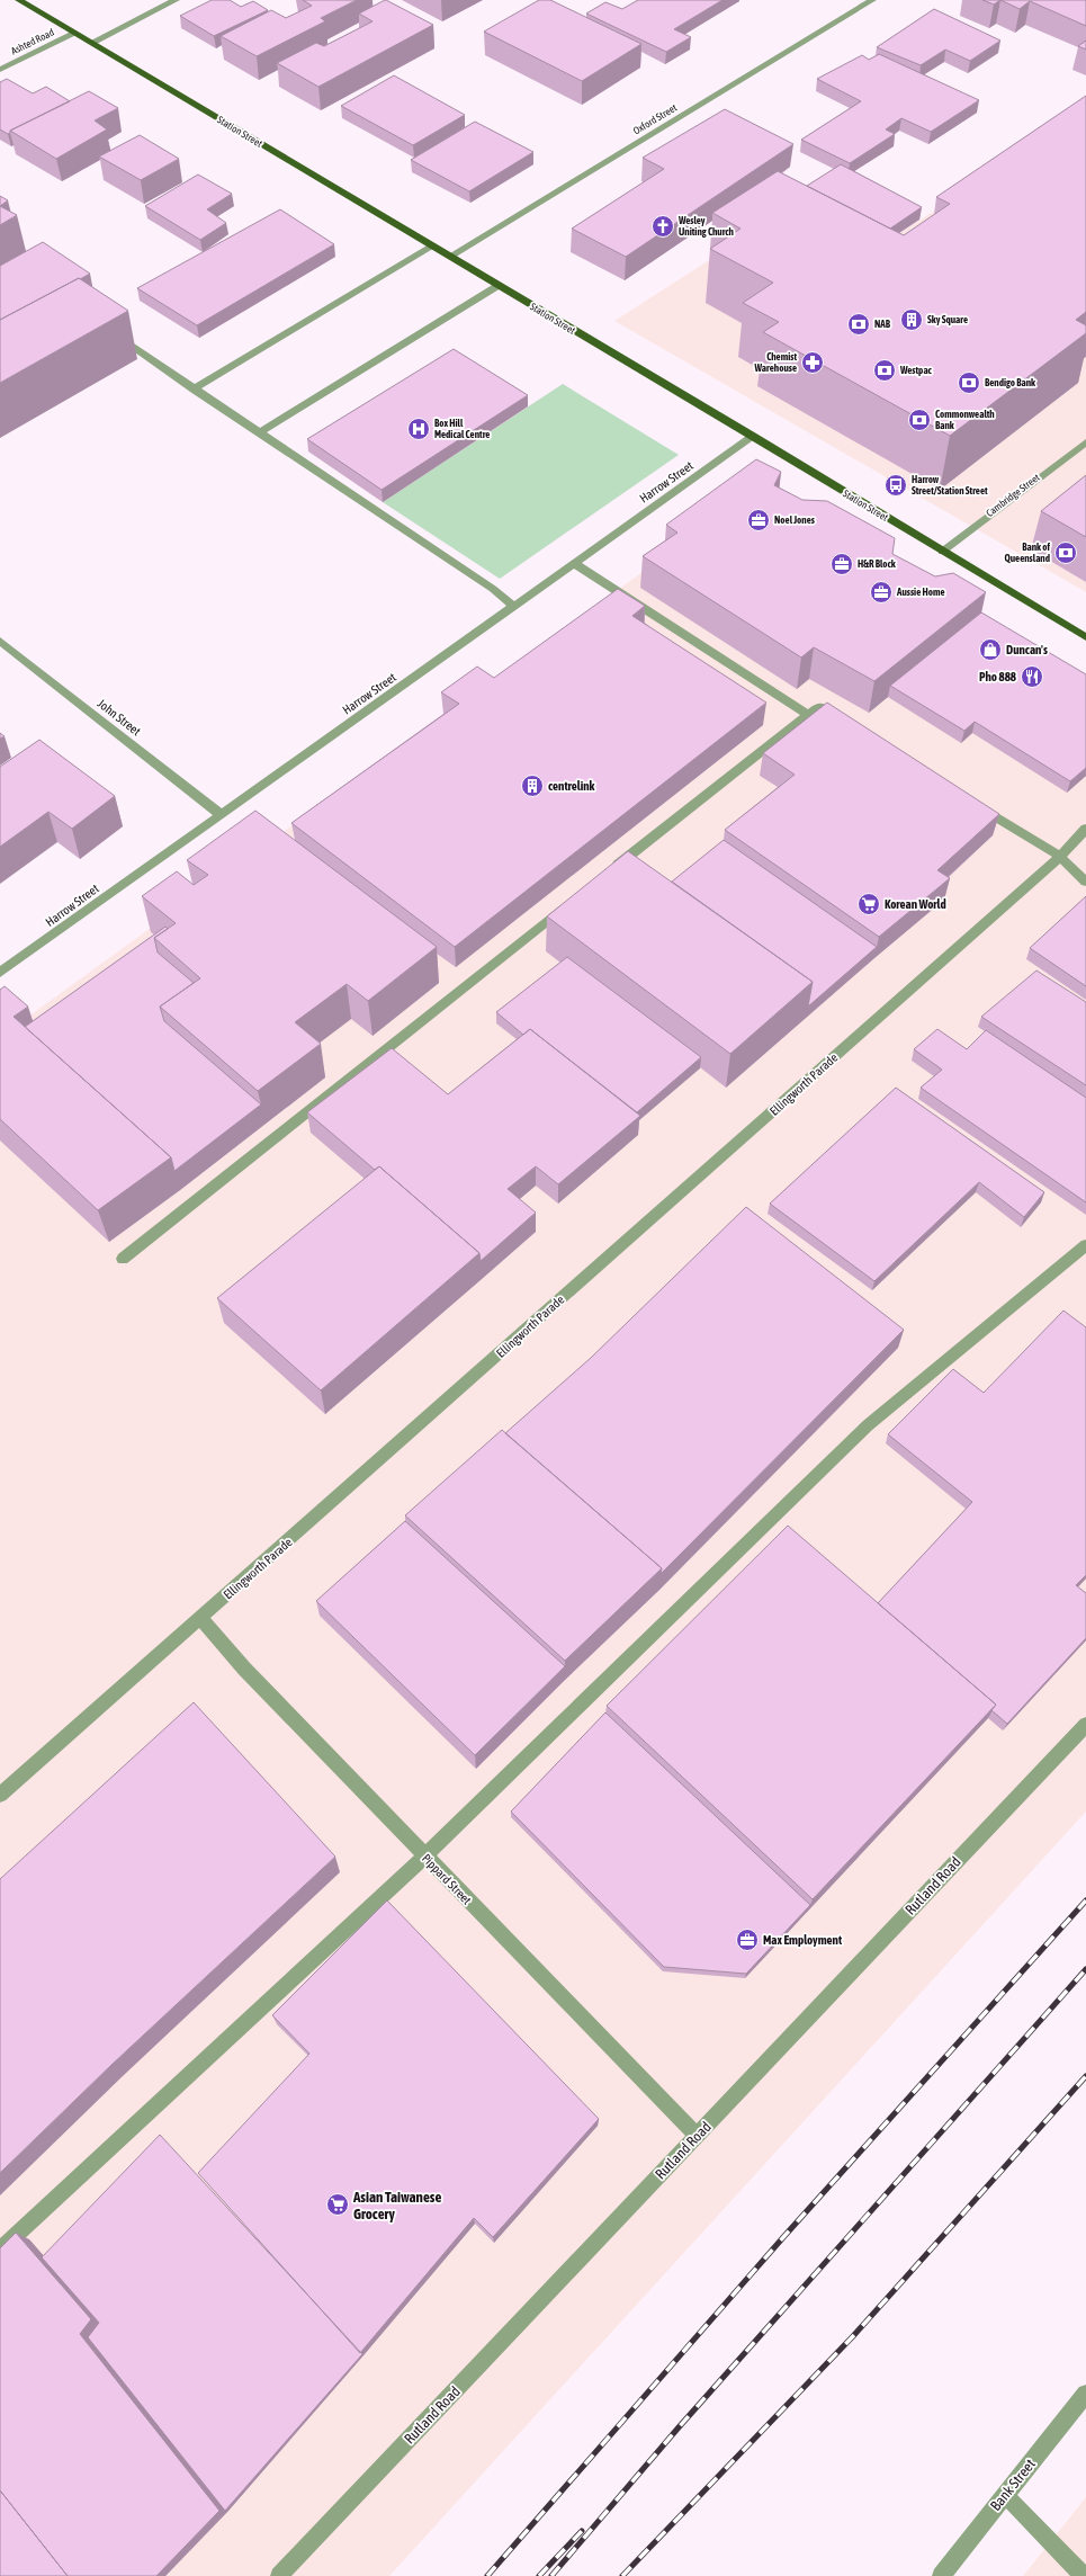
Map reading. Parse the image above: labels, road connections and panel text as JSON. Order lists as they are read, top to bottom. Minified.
{"streets":{"main road":["Station Street"],"street":["Ashted Road","Oxford Street","Harrow Street","Cambridge Street","John Street","Ellingworth Parade","Pippard Street","Rutland Road","Bank Street"]},"crossings":[["Ashted Road","Station Street"],["Oxford Street","Station Street"],["Station Street","Harrow Street"],["Station Street","Cambridge Street"],["Harrow Street","John Street"],["Ellingworth Parade","Pippard Street"],["Pippard Street","Rutland Road"]],"places":{"church":["Wesley Uniting Church"],"building":["Sky Square","centrelink"],"bank":["NAB","Westpac","Bendigo Bank","Commonwealth Bank","Bank of Queensland"],"pharmacy":["Chemist Warehouse"],"hospital":["Box Hill Medical Centre"],"bus stop":["Harrow Street/Station Street"],"office":["Noel Jones","H&R Block","Aussie Home","Max Employment"],"shop":["Duncan's"],"restaurant":["Pho 888"],"supermarket":["Korean World","Asian Taiwanese Grocery"]}}
